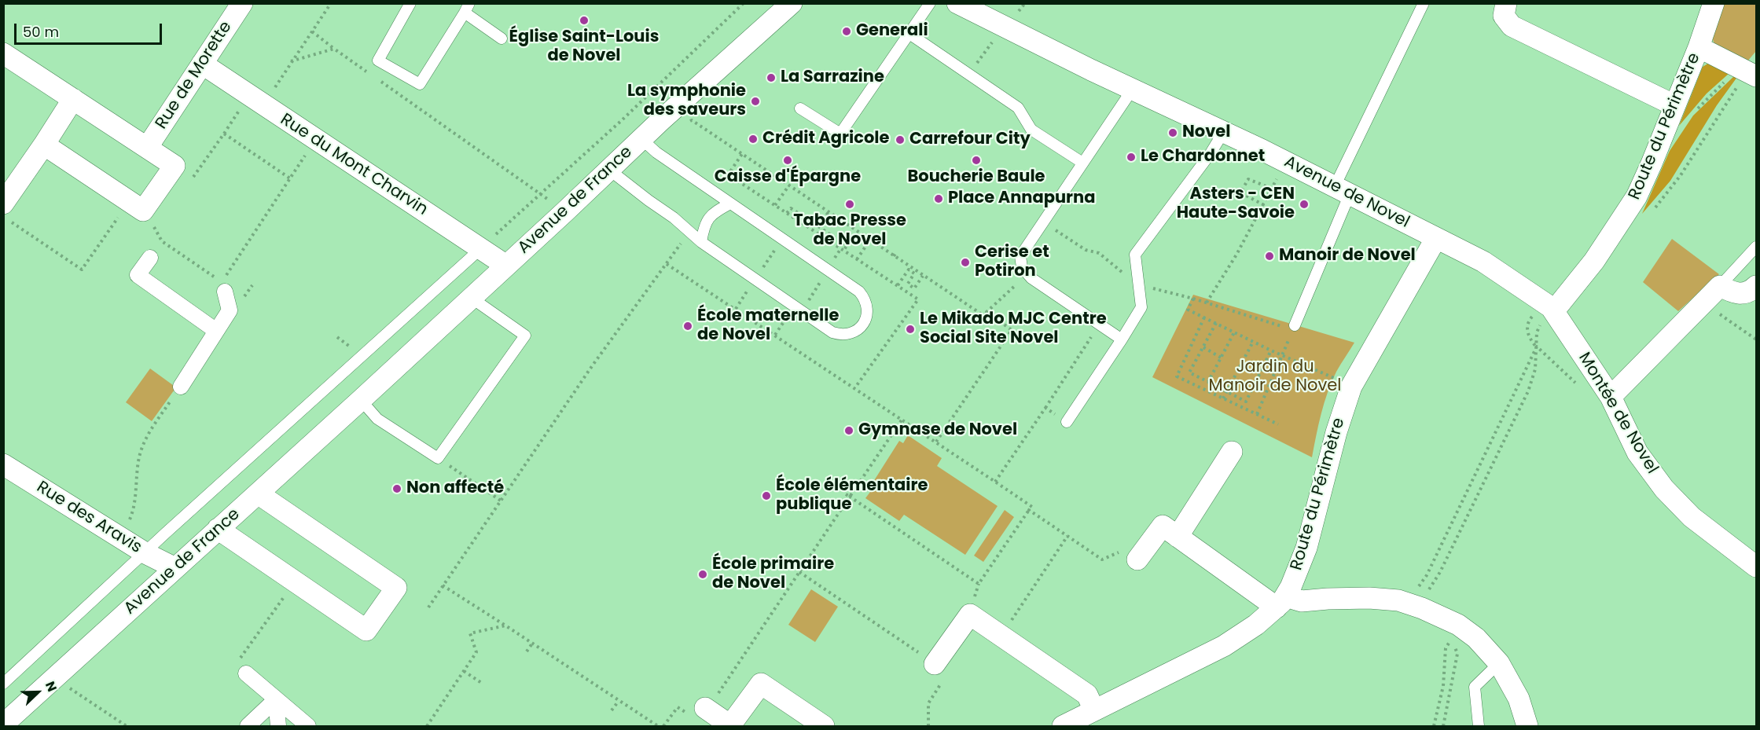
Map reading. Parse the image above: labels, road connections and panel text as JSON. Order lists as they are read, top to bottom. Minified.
{"streets":{"street":["Rue de Morette","Route du Périmètre","Rue du Mont Charvin","Avenue de Novel","Avenue de France","Montée de Novel","Rue des Aravis"]},"crossings":[["Rue de Morette","Rue du Mont Charvin"],["Route du Périmètre","Avenue de Novel"],["Route du Périmètre","Montée de Novel"],["Rue du Mont Charvin","Avenue de France"],["Avenue de Novel","Montée de Novel"],["Avenue de France","Rue des Aravis"]],"parks":["Jardin du Manoir de Novel"],"places":["Église Saint-Louis de Novel","Generali","La Sarrazine","La symphonie des saveurs","Novel","Crédit Agricole","Carrefour City","Le Chardonnet","Caisse d'Épargne","Boucherie Baule","Place Annapurna","Tabac Presse de Novel","Asters - CEN Haute-Savoie","Manoir de Novel","Cerise et Potiron","École maternelle de Novel","Le Mikado MJC Centre Social Site Novel","Gymnase de Novel","Non affecté","École élémentaire publique","École primaire de Novel"],"scale_bar":"50 m","north":"top right"}
